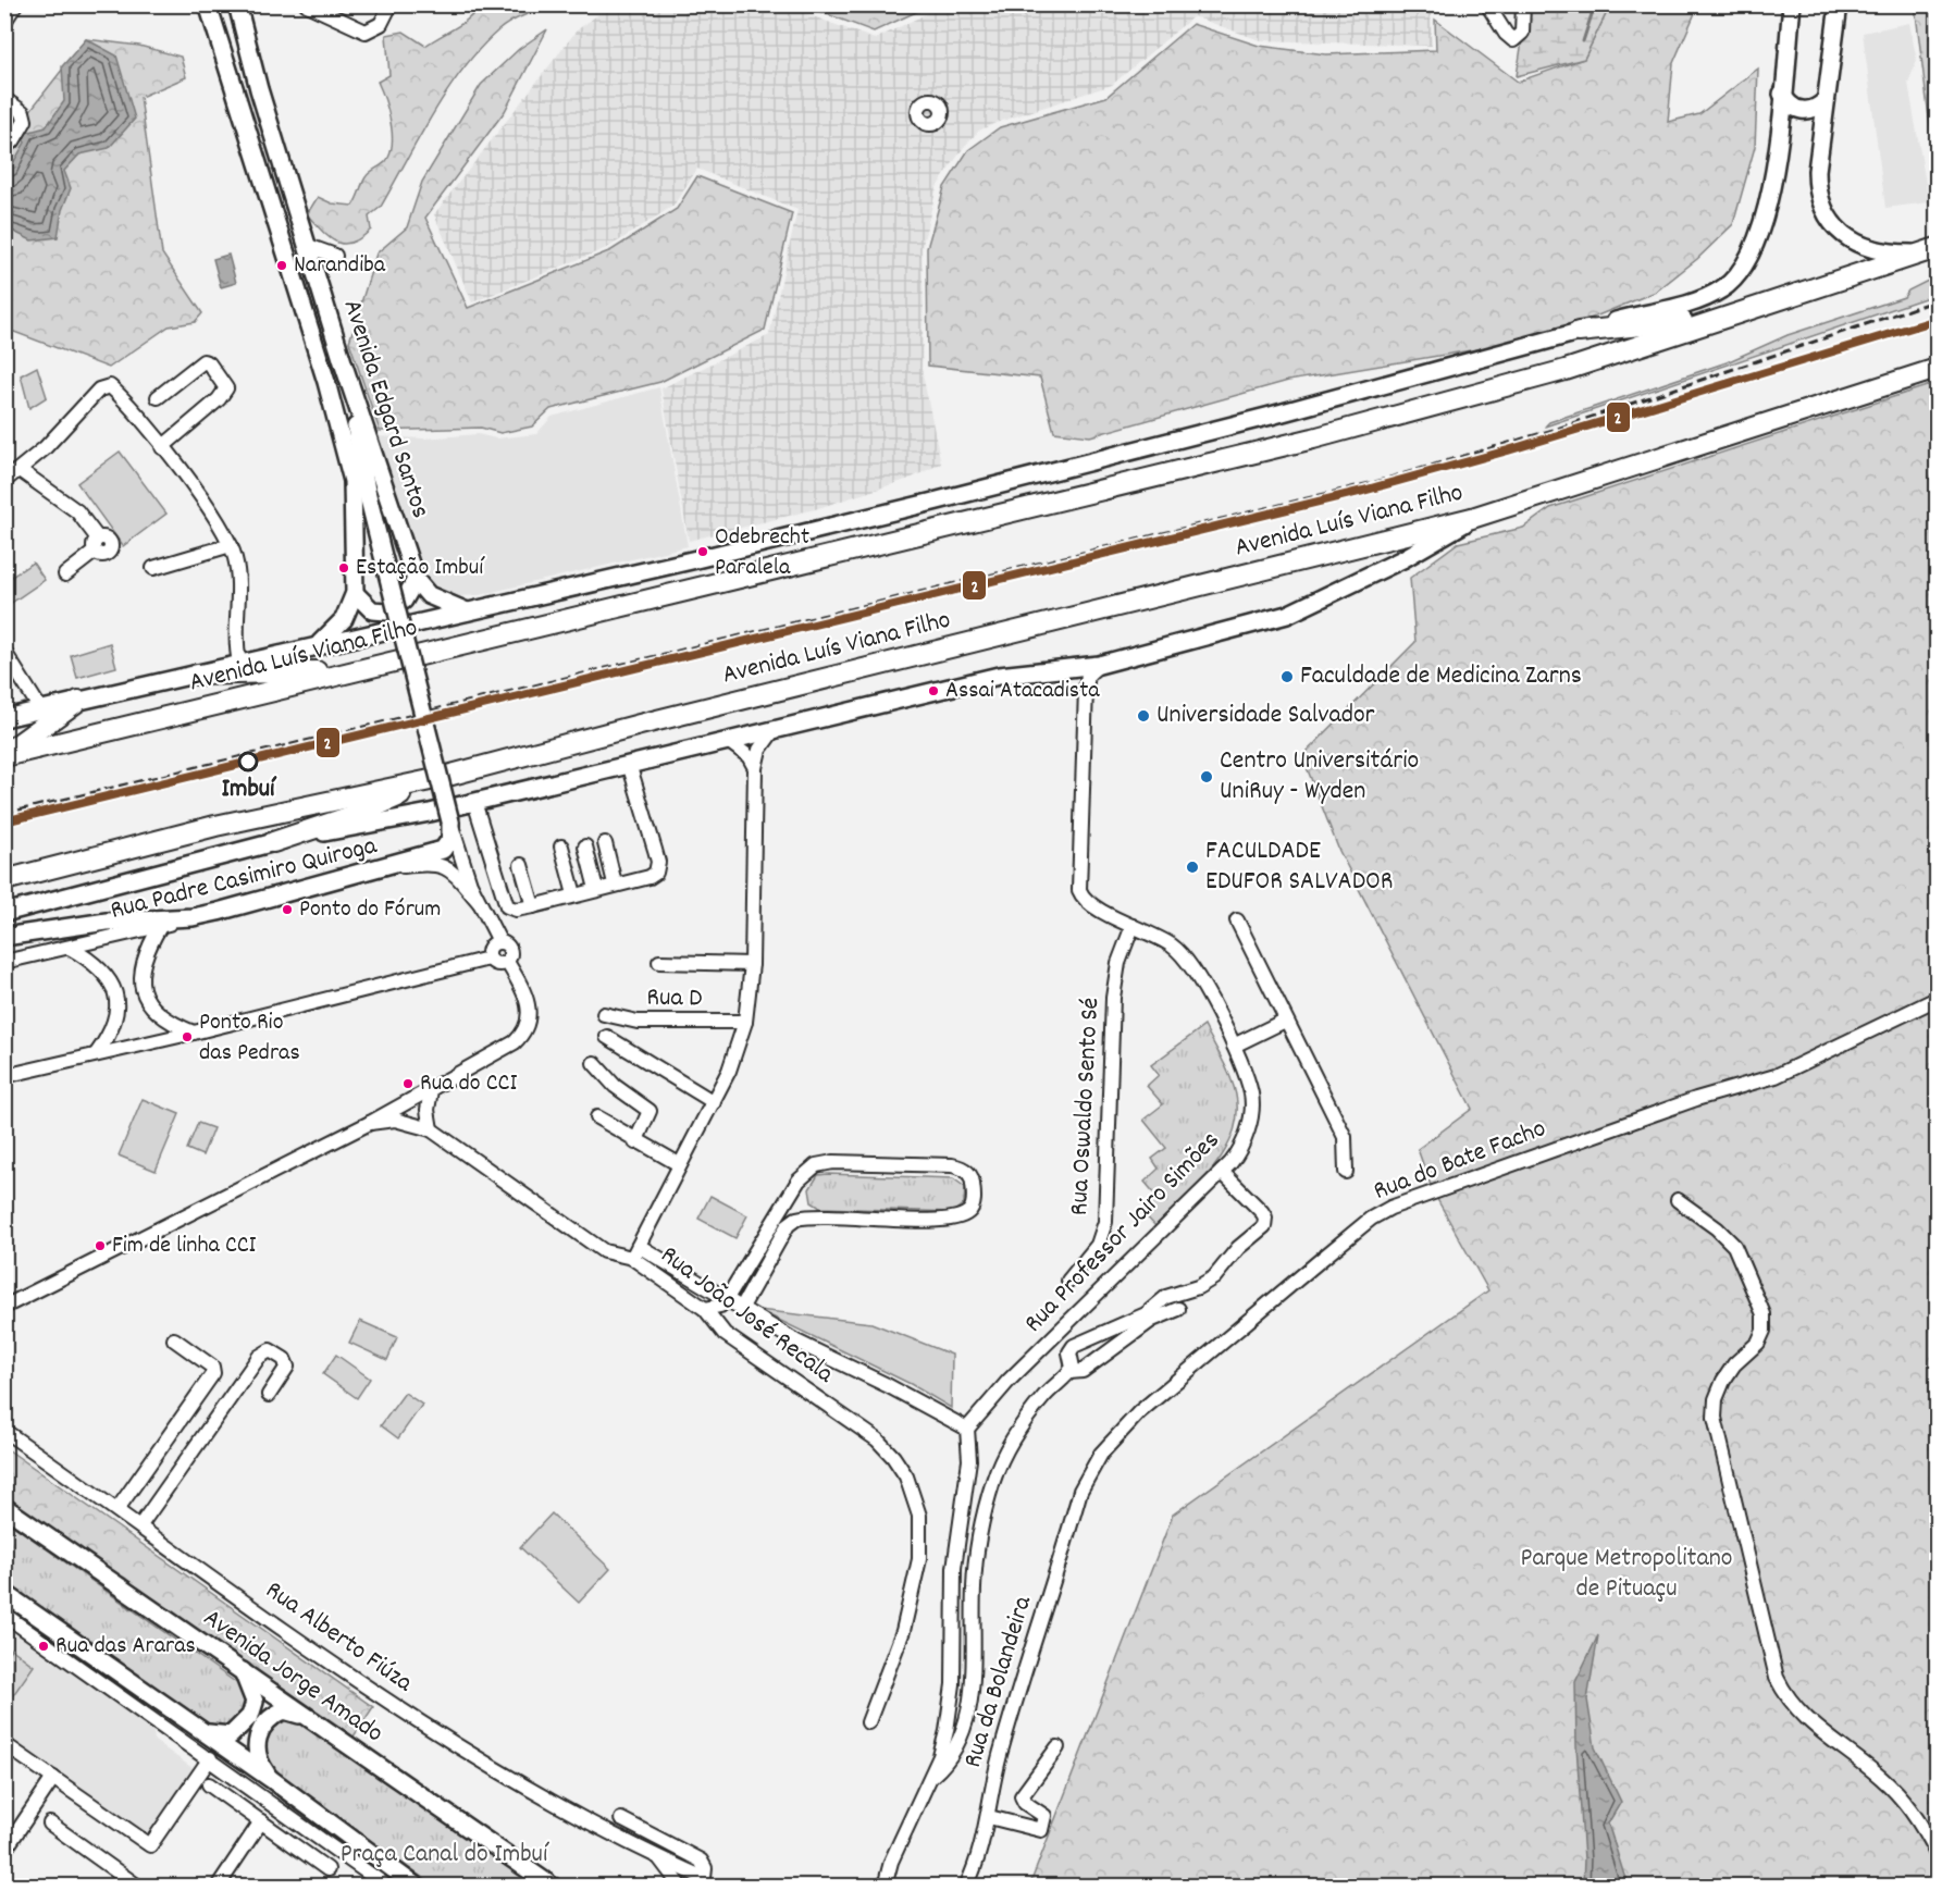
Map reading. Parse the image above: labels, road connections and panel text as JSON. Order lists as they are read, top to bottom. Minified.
{"streets":{"highway":["Avenida Luís Viana Filho"],"main road":["Avenida Edgard Santos","Rua Padre Casimiro Quiroga","Avenida Jorge Amado"],"street":["Rua D","Rua Oswaldo Sento Sé","Rua do Bate Facho","Rua Professor Jairo Simões","Rua João José Recala","Rua Alberto Fiúza","Rua da Bolandeira"]},"crossings":[["Avenida Edgard Santos","Avenida Luís Viana Filho"],["Avenida Luís Viana Filho","Rua Professor Jairo Simões"],["Rua Oswaldo Sento Sé","Rua Professor Jairo Simões"],["Rua do Bate Facho","Rua da Bolandeira"]],"parks":["Parque Metropolitano de Pituaçu","Praça Canal do Imbuí"],"places":["Narandiba","Odebrecht Paralela","Estação Imbuí","Faculdade de Medicina Zarns","Assai Atacadista","Universidade Salvador","Imbuí","Centro Universitário UniRuy - Wyden","FACULDADE EDUFOR SALVADOR","Ponto do Fórum","Ponto Rio das Pedras","Rua do CCI","Fim de linha CCI","Rua das Araras"],"lines":["transit line 2"]}
